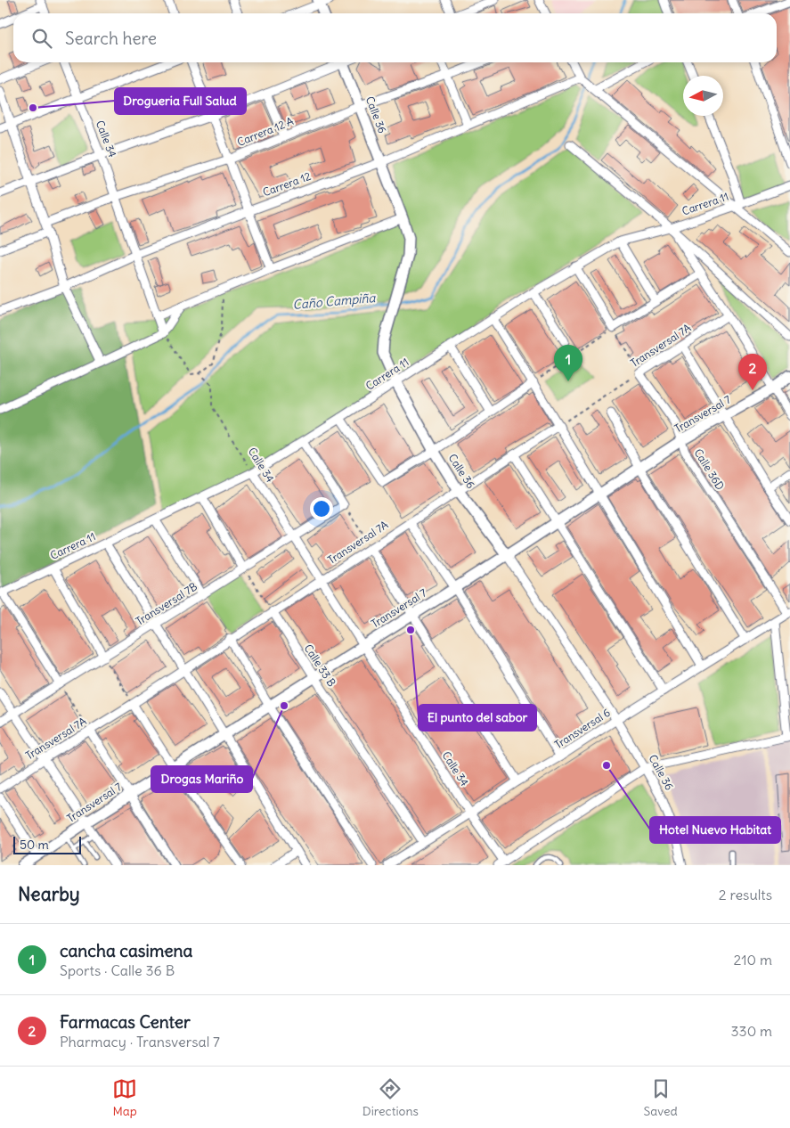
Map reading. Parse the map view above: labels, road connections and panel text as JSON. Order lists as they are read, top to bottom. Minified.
{"streets":{"street":["Calle 36","Carrera 12 A","Calle 34","Carrera 12","Carrera 11","Transversal 7A","Transversal 7","Calle 36D","Transversal 7B","Calle 33 B","Transversal 6"]},"crossings":[["Calle 36","Carrera 12 A"],["Calle 36","Carrera 12"],["Calle 36","Carrera 11"],["Calle 36","Transversal 7A"],["Calle 36","Transversal 7"],["Calle 36","Transversal 6"],["Carrera 12 A","Calle 34"],["Calle 34","Carrera 12"],["Calle 34","Carrera 11"],["Calle 34","Transversal 7A"],["Calle 34","Transversal 7"],["Calle 34","Transversal 7B"],["Calle 34","Transversal 6"],["Transversal 7A","Calle 36D"],["Transversal 7A","Calle 33 B"],["Transversal 7","Calle 36D"],["Transversal 7","Calle 33 B"],["Calle 36D","Transversal 6"],["Calle 33 B","Transversal 6"]],"water":["Caño Campiña"],"places":["Drogueria Full Salud","El punto del sabor","Drogas Mariño","Hotel Nuevo Habitat"],"scale_bar":"50 m","north":"left","page":{"search":"Search here","pins":["1","2"],"scale":"50 m","heading":["Nearby","2 results"],"list":[{"mark":"1","name":"cancha casimena","note":"Sports · Calle 36 B","value":"210 m"},{"mark":"2","name":"Farmacas Center","note":"Pharmacy · Transversal 7","value":"330 m"}],"nav":["Map","Directions","Saved"]}}
